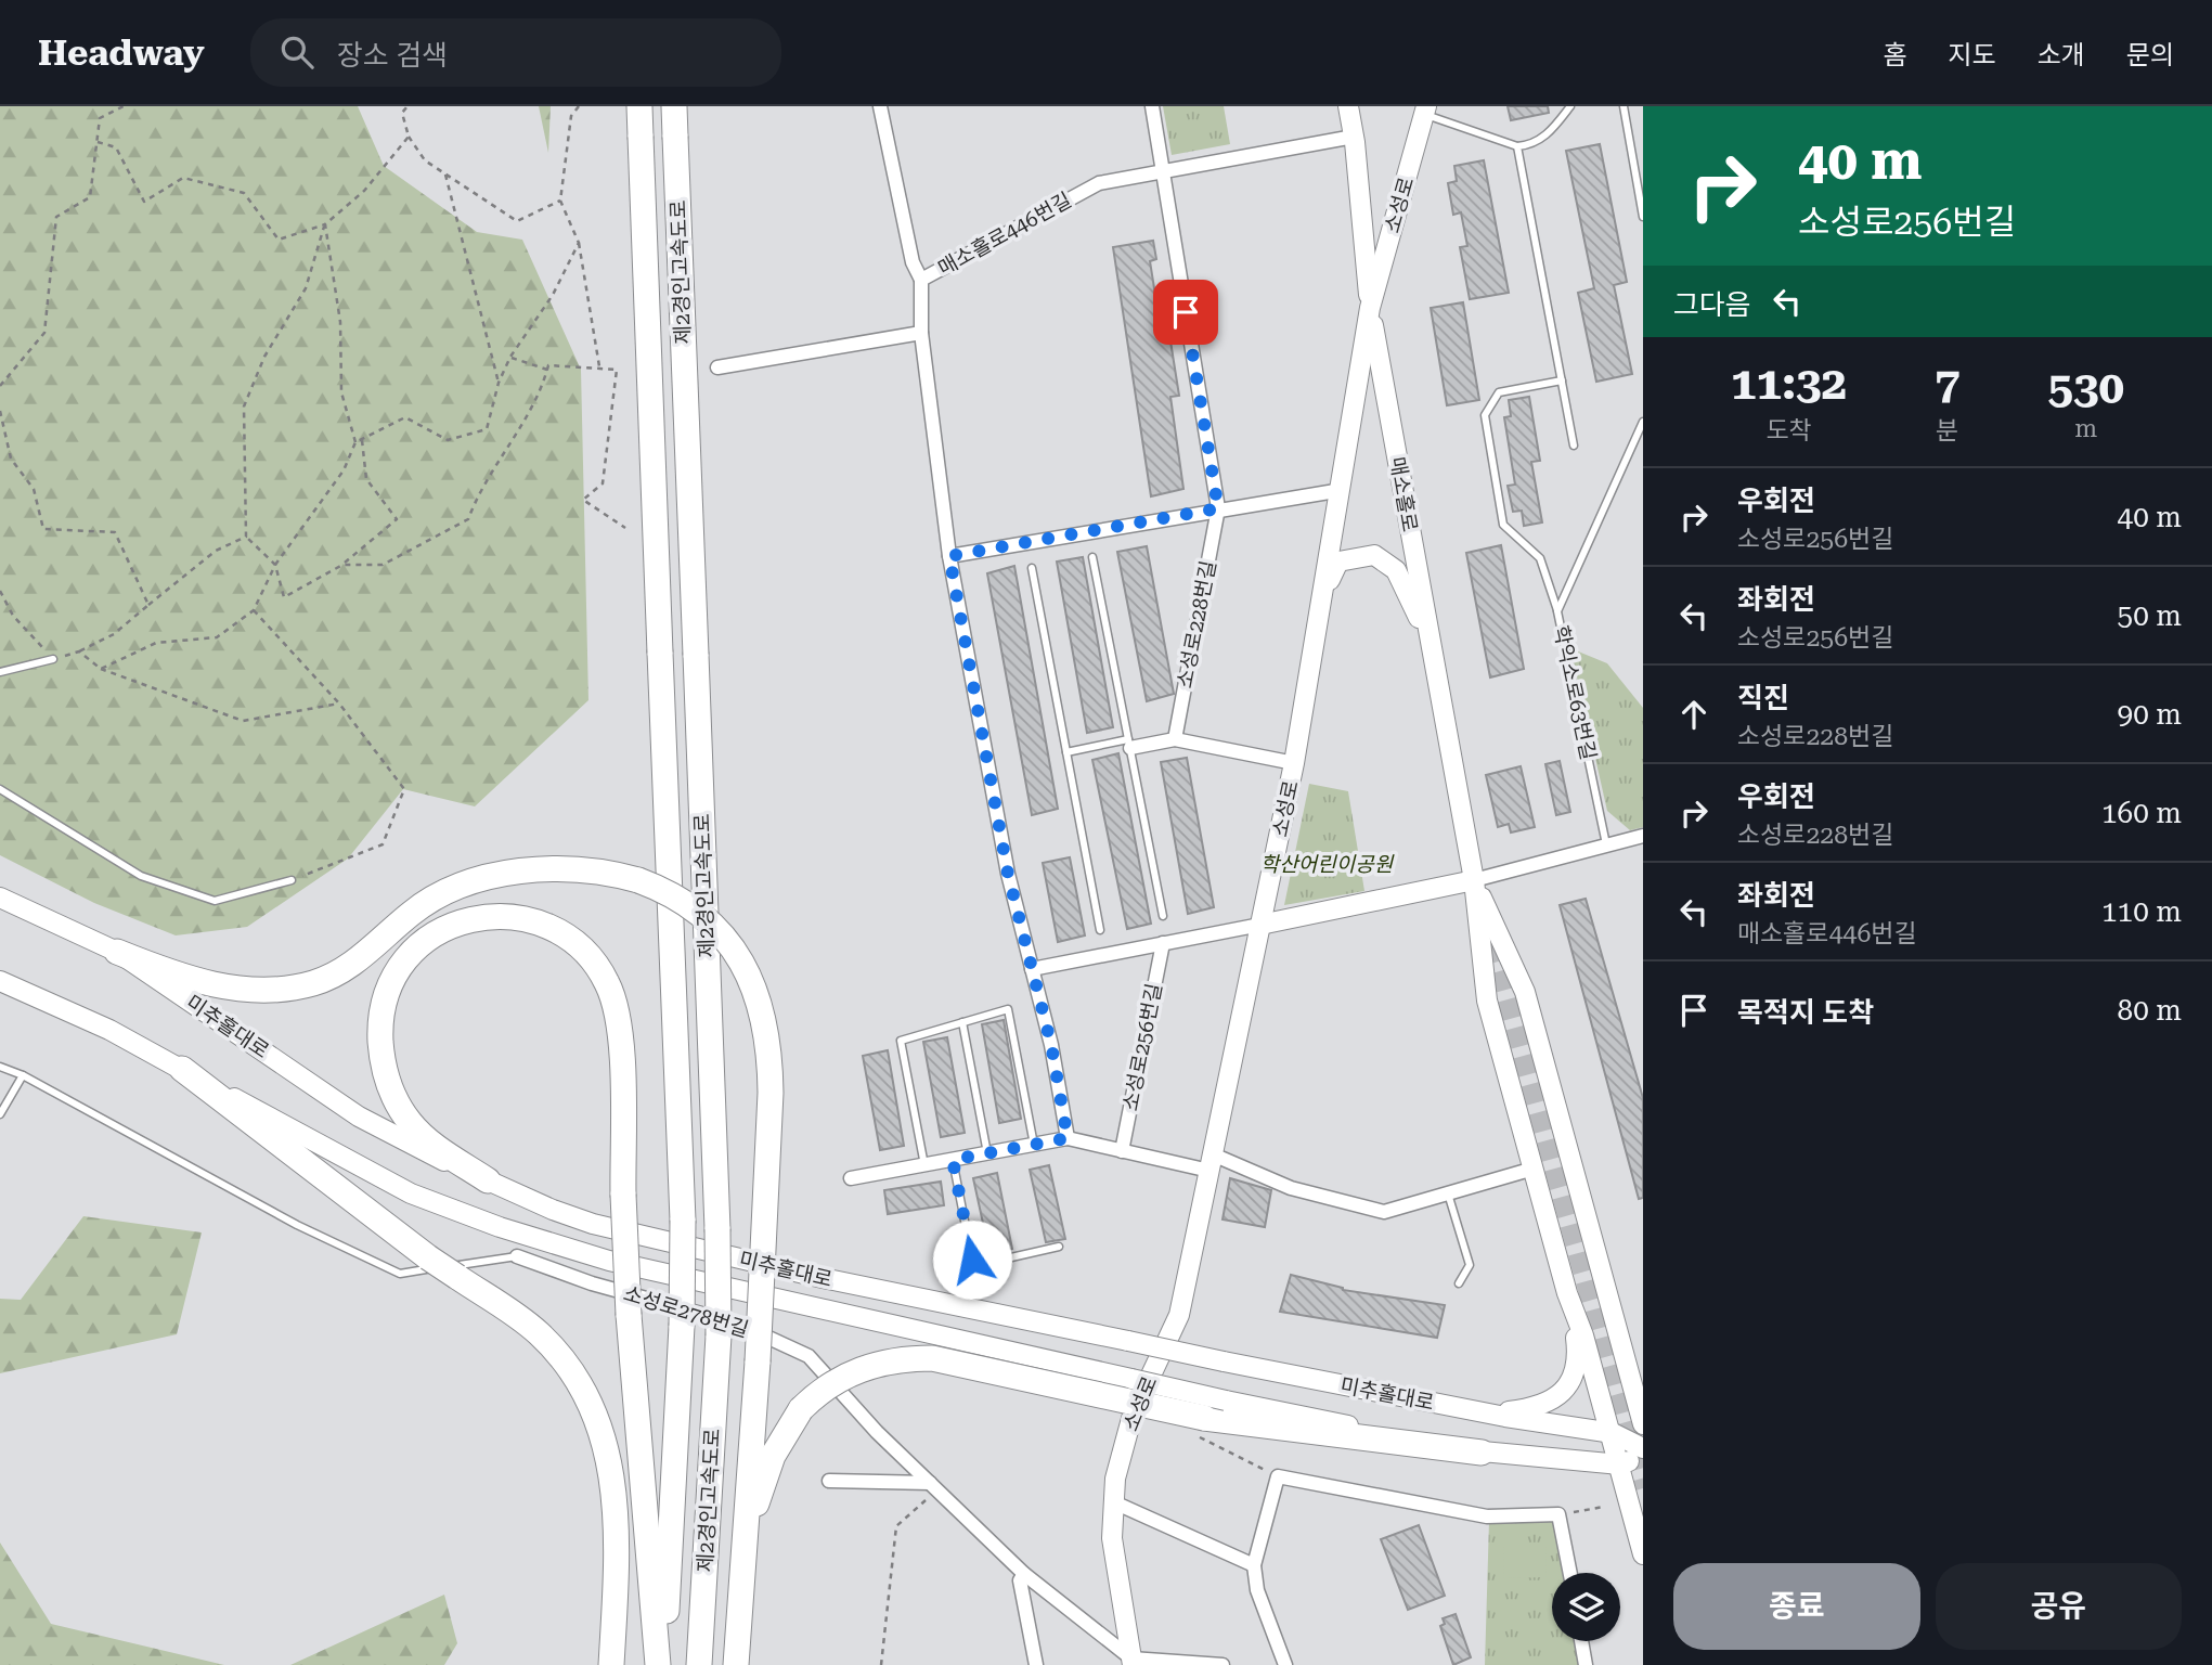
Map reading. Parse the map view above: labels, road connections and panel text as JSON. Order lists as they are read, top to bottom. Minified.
{"streets":{"highway":["제2경인고속도로"],"main road":["소성로","매소홀로","미추홀대로"],"street":["매소홀로446번길","소성로228번길","소성로256번길","소성로278번길"],"lane":["학익소로63번길"]},"crossings":[["소성로","매소홀로"],["소성로","소성로278번길"],["매소홀로446번길","매소홀로"]],"parks":["학산어린이공원"],"page":{"header":"Headway","search":"장소 검색","nav":["홈","지도","소개","문의"],"turn":["40 m","소성로256번길"],"then":"그다음","eta":["11:32","도착","7","분","530","m"],"list":[{"name":"우회전","note":"소성로256번길","value":"40 m"},{"name":"좌회전","note":"소성로256번길","value":"50 m"},{"name":"직진","note":"소성로228번길","value":"90 m"},{"name":"우회전","note":"소성로228번길","value":"160 m"},{"name":"좌회전","note":"매소홀로446번길","value":"110 m"},{"name":"목적지 도착","value":"80 m"}],"buttons":["종료","공유"]}}
